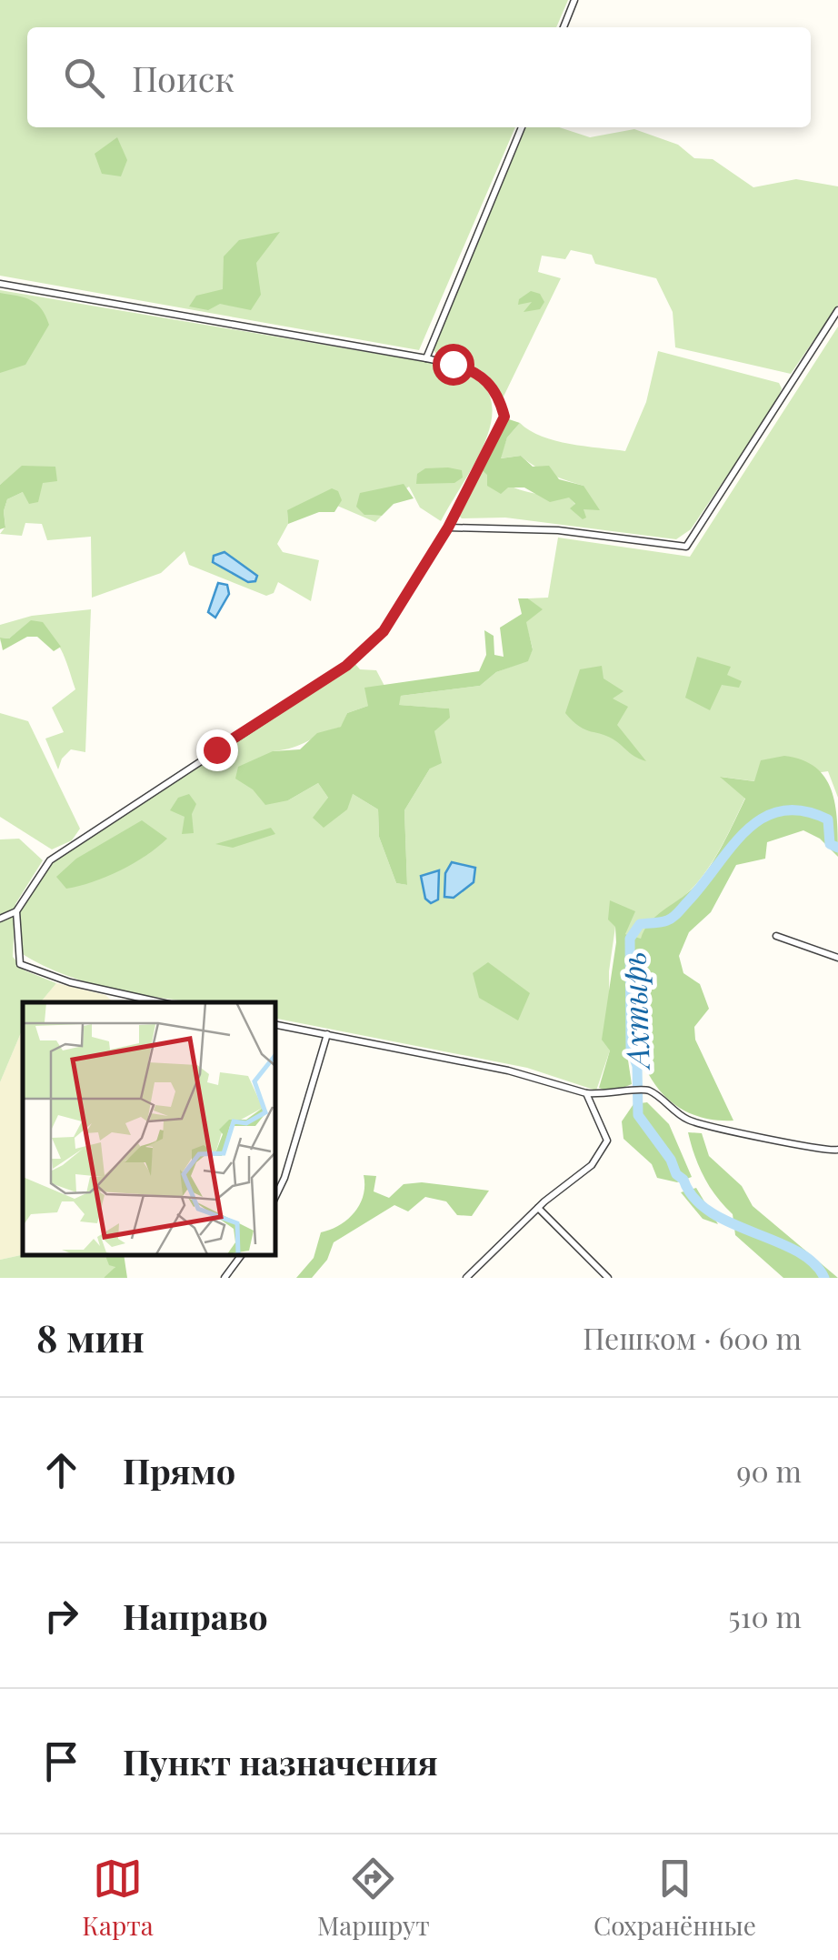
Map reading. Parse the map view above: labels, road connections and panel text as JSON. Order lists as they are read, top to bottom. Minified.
{"water":["Ахтырь"],"page":{"search":"Поиск","heading":["8 мин","Пешком · 600 m"],"list":[["Прямо","90 m"],["Направо","510 m"],"Пункт назначения"],"nav":["Карта","Маршрут","Сохранённые"]}}
